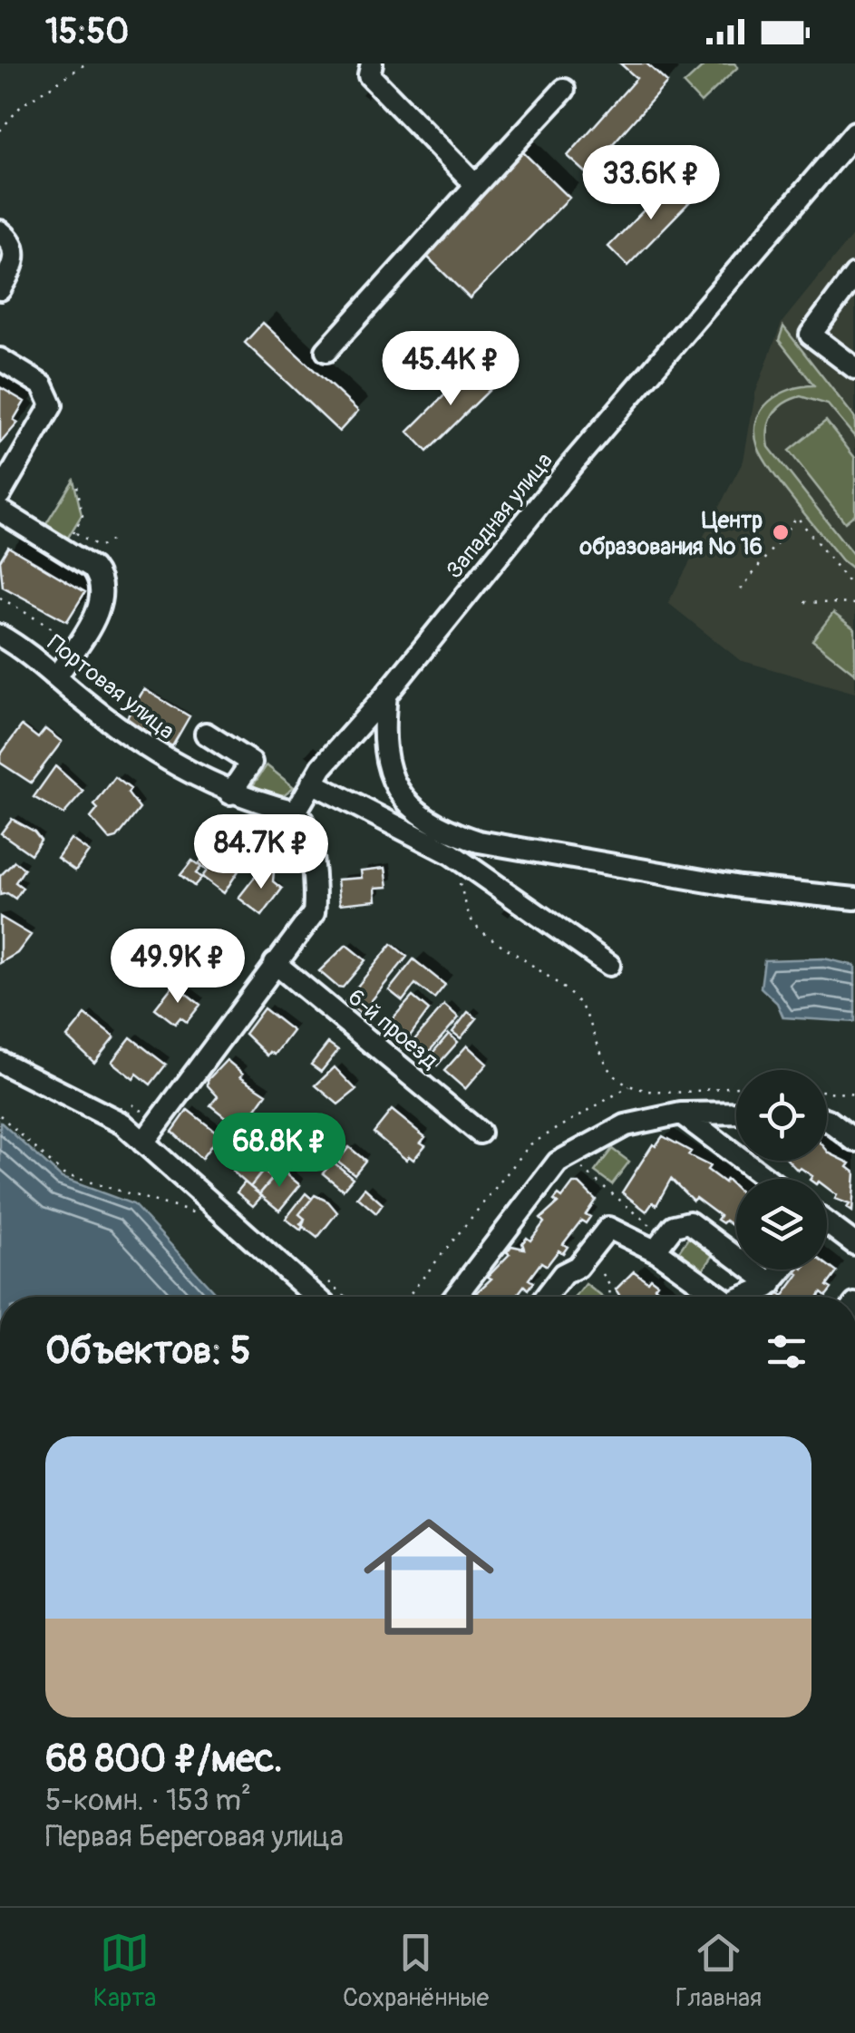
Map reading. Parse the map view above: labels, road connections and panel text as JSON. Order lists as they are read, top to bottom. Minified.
{"streets":{"street":["Западная улица","Портовая улица","6-й проезд"]},"crossings":[["Западная улица","Портовая улица"]],"places":["Центр образования № 16"],"page":{"status":"15:50","price":["33.6K ₽","45.4K ₽","84.7K ₽","49.9K ₽","68.8K ₽"],"heading":"Объектов: 5","list":[{"name":"68 800 ₽/мес.","note":"5-комн. · 153 m² · Первая Береговая улица"}],"tabs":["Карта","Сохранённые","Главная"]}}
